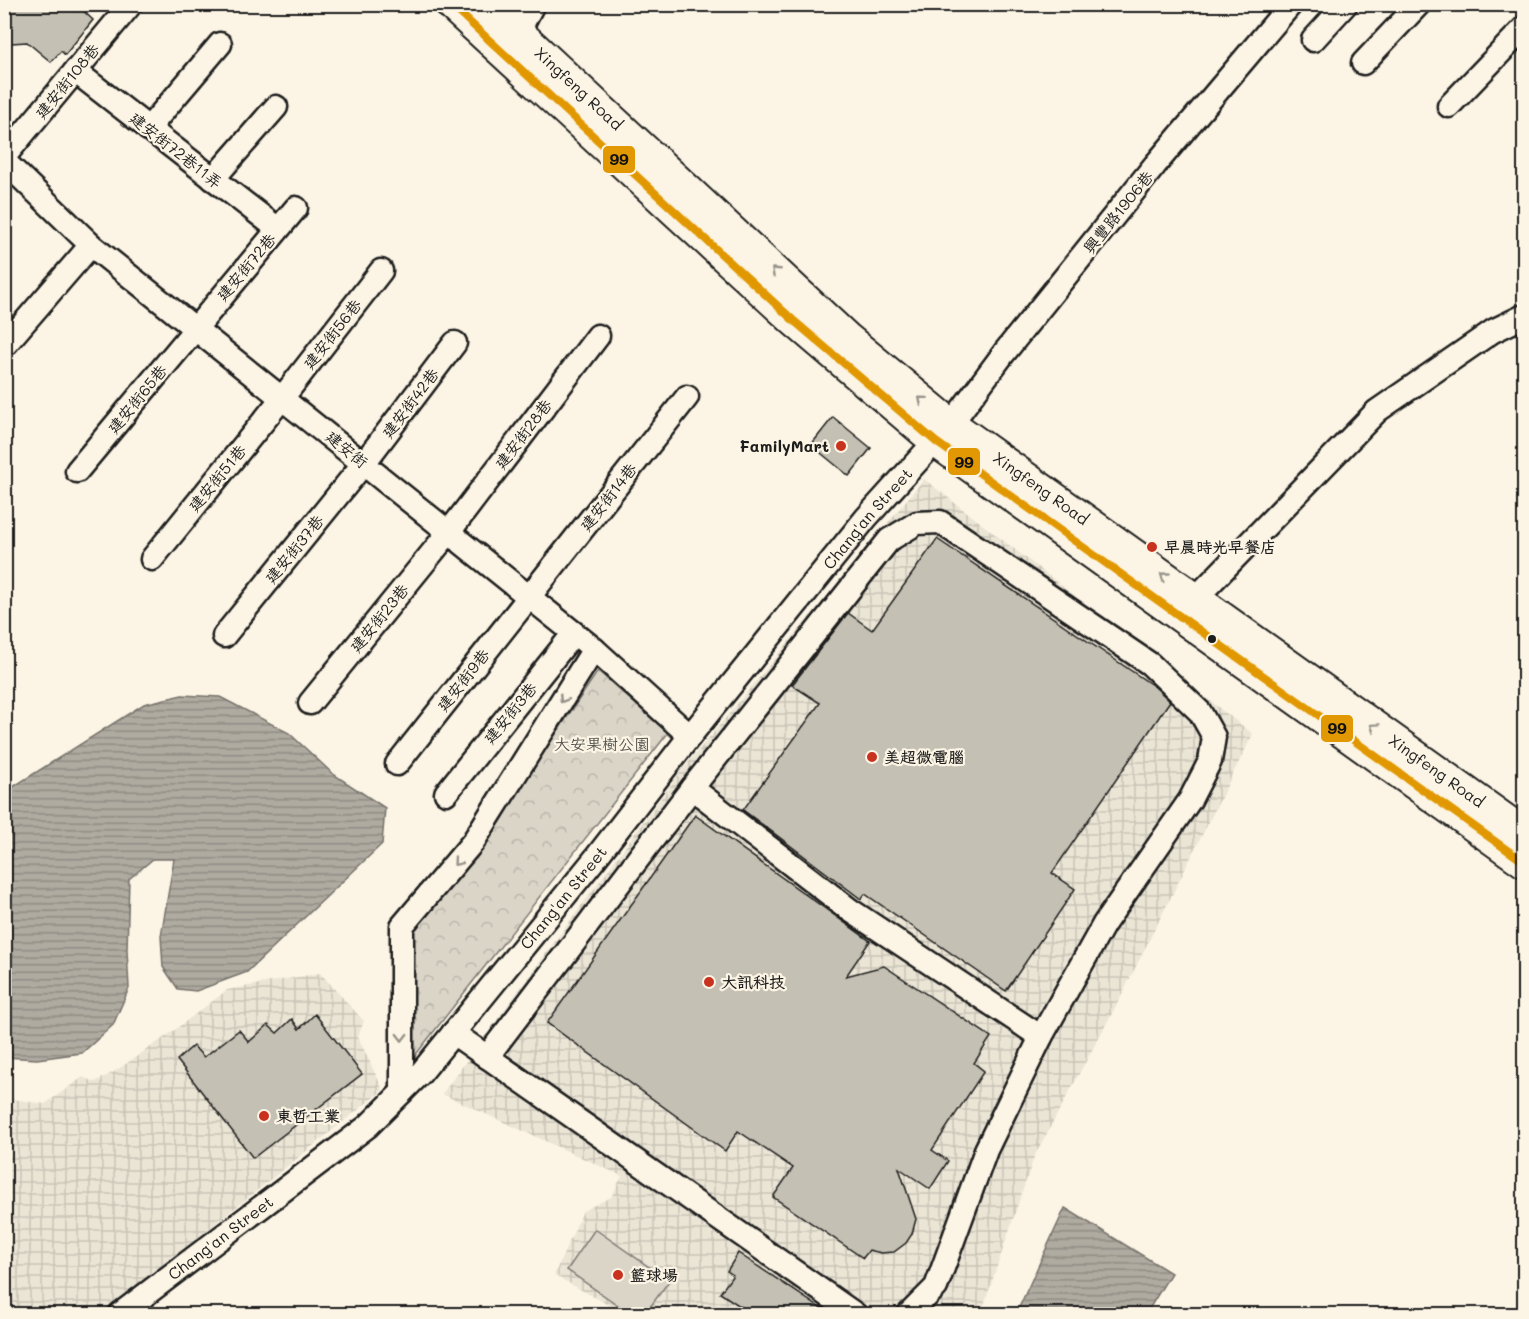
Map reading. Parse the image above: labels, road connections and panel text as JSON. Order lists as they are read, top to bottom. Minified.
{"streets":{"main road":["Xingfeng Road"],"street":["建安街108巷","建安街72巷11弄","興豐路1906巷","建安街72巷","建安街56巷","建安街65巷","建安街42巷","建安街28巷","建安街","建安街51巷","建安街14巷","Chang'an Street","建安街37巷","建安街23巷","建安街9巷","建安街3巷"]},"crossings":[["建安街108巷","建安街72巷11弄"],["建安街108巷","建安街"],["Xingfeng Road","興豐路1906巷"],["Xingfeng Road","Chang'an Street"],["建安街72巷11弄","建安街72巷"],["興豐路1906巷","Chang'an Street"],["建安街72巷","建安街65巷"],["建安街72巷","建安街"],["建安街56巷","建安街"],["建安街56巷","建安街51巷"],["建安街65巷","建安街"],["建安街42巷","建安街"],["建安街42巷","建安街37巷"],["建安街28巷","建安街"],["建安街28巷","建安街23巷"],["建安街","建安街51巷"],["建安街","建安街14巷"],["建安街","Chang'an Street"],["建安街","建安街37巷"],["建安街","建安街23巷"],["建安街","建安街9巷"],["建安街","建安街3巷"],["建安街14巷","建安街9巷"]],"parks":["大安果樹公園"],"places":["FamilyMart","早晨時光早餐店","美超微電腦","大訊科技","東哲工業","籃球場"],"lines":["transit line 99"]}
